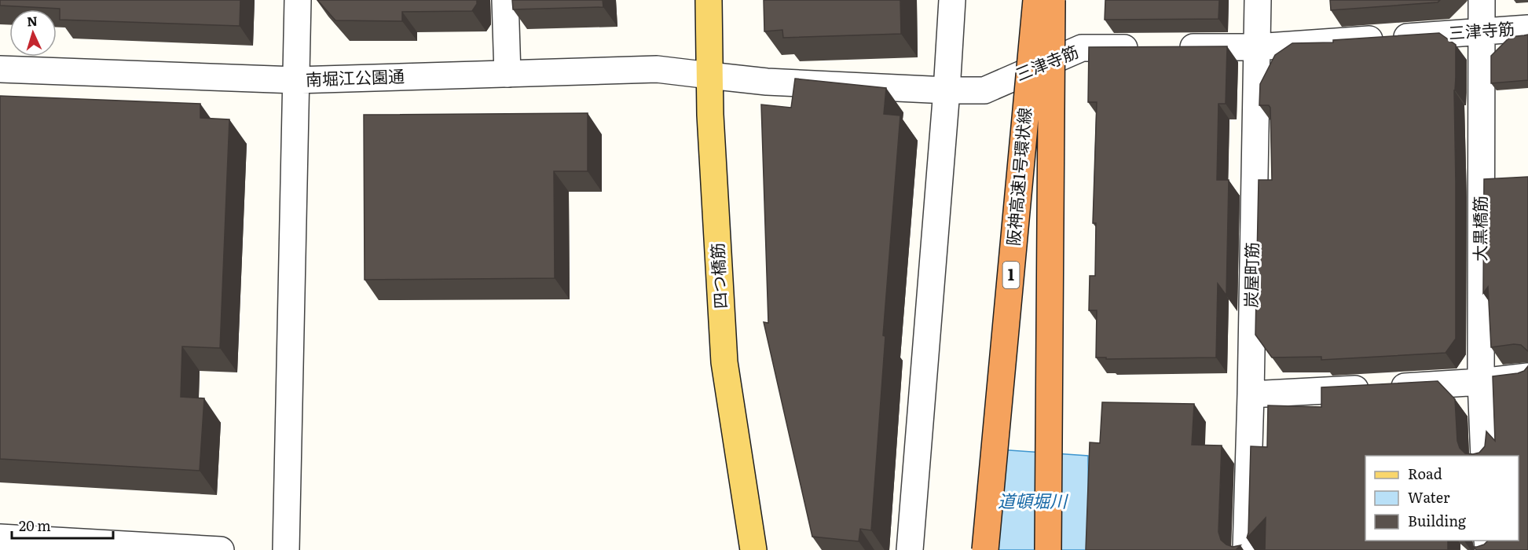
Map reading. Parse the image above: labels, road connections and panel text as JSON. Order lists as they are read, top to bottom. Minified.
{"streets":{"highway":["阪神高速1号環状線","1"],"main road":["四つ橋筋"],"street":["三津寺筋","南堀江公園通","大黒橋筋","炭屋町筋"]},"crossings":[["三津寺筋","南堀江公園通"],["三津寺筋","大黒橋筋"],["三津寺筋","炭屋町筋"],["三津寺筋","四つ橋筋"],["南堀江公園通","四つ橋筋"]],"water":["道頓堀川"],"legend":["Road","Water","Building"],"scale_bar":"20 m","north":"top"}
